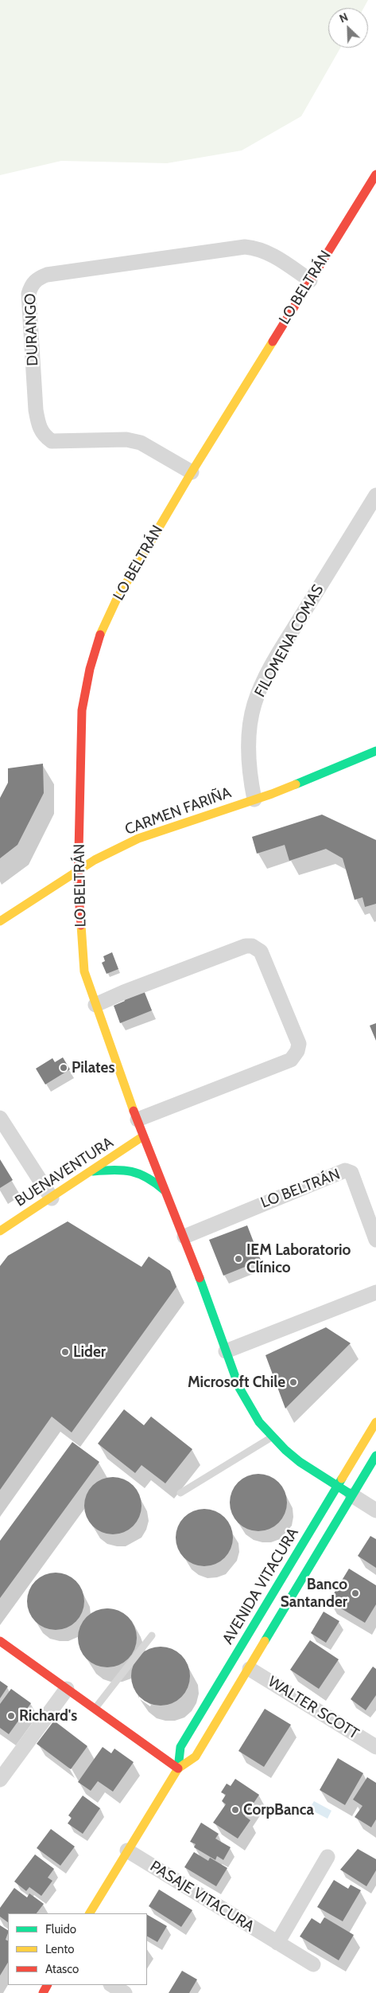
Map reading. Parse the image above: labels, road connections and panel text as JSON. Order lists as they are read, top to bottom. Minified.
{"streets":{"street":["LO BELTRÁN","DURANGO","FILOMENA COMAS","CARMEN FARIÑA","BUENAVENTURA","AVENIDA VITACURA","WALTER SCOTT","PASAJE VITACURA"]},"crossings":[["LO BELTRÁN","DURANGO"],["LO BELTRÁN","CARMEN FARIÑA"],["LO BELTRÁN","BUENAVENTURA"],["LO BELTRÁN","AVENIDA VITACURA"],["FILOMENA COMAS","CARMEN FARIÑA"],["AVENIDA VITACURA","WALTER SCOTT"],["AVENIDA VITACURA","PASAJE VITACURA"]],"places":["Pilates","IEM Laboratorio Clínico","Lider","Microsoft Chile","Banco Santander","Richard's","CorpBanca"],"legend":["Fluido","Lento","Atasco"],"north":"top left"}
